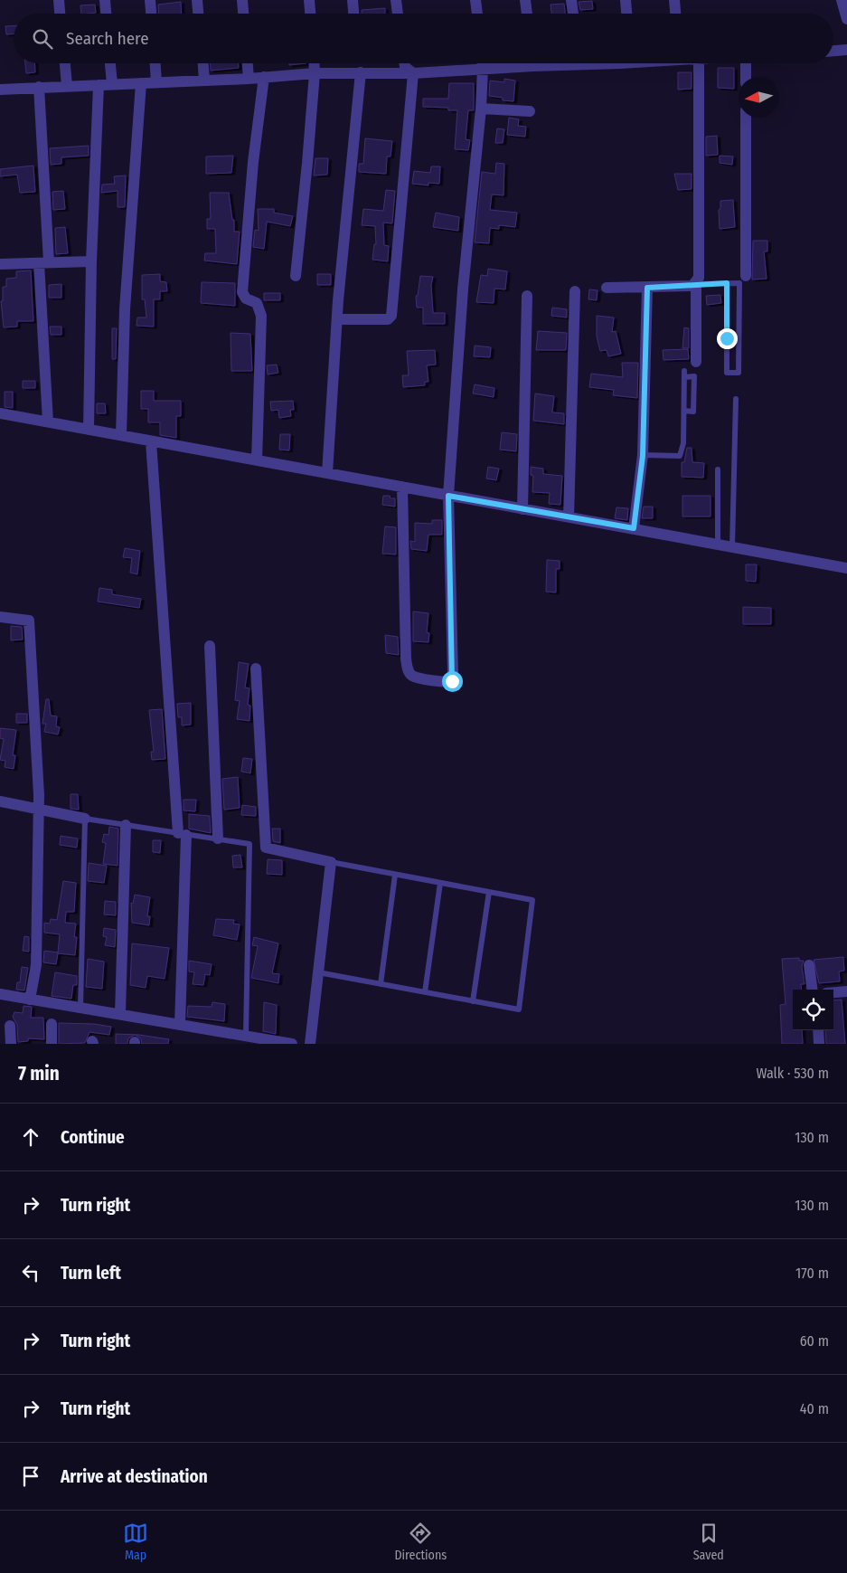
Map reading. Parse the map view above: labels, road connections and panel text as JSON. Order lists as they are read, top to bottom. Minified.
{"north":"left","page":{"search":"Search here","heading":["7 min","Walk · 530 m"],"list":[["Continue","130 m"],["Turn right","130 m"],["Turn left","170 m"],["Turn right","60 m"],["Turn right","40 m"],"Arrive at destination"],"nav":["Map","Directions","Saved"]}}
